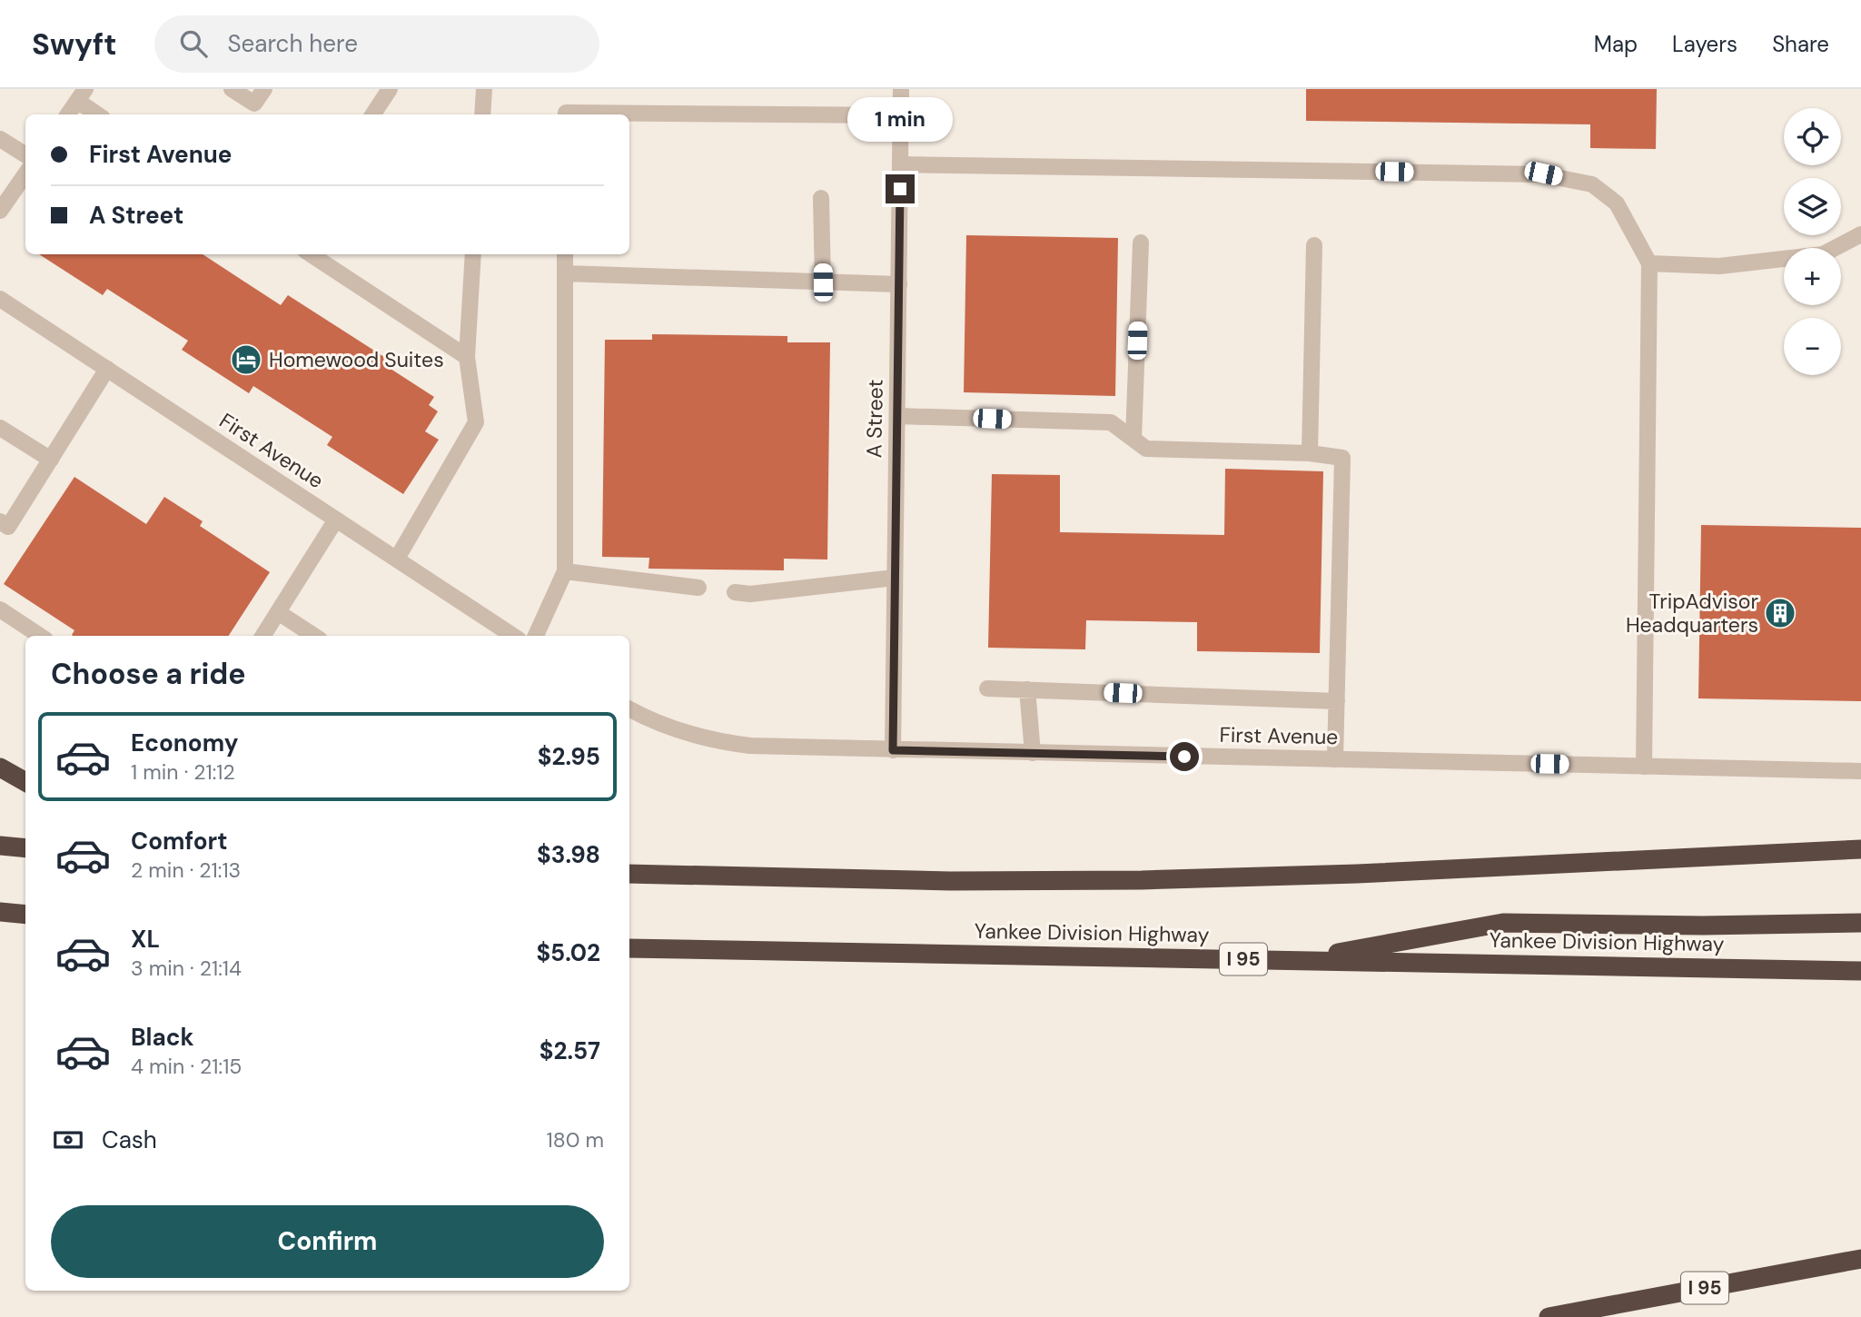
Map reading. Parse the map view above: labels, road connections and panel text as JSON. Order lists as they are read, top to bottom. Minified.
{"streets":{"highway":["Yankee Division Highway","I 95"],"street":["A Street","First Avenue"]},"crossings":[["A Street","First Avenue"]],"places":{"hotel":["Homewood Suites"],"building":["TripAdvisor Headquarters"]},"page":{"header":"Swyft","search":"Search here","nav":["Map","Layers","Share"],"bubble":"1 min","map_buttons":["+","−"],"banner":["First Avenue","A Street"],"heading":"Choose a ride","list":[{"name":"Economy","note":"1 min · 21:12","value":"$2.95"},{"name":"Comfort","note":"2 min · 21:13","value":"$3.98"},{"name":"XL","note":"3 min · 21:14","value":"$5.02"},{"name":"Black","note":"4 min · 21:15","value":"$2.57"}],"pay":["Cash","180 m"],"buttons":"Confirm"}}
